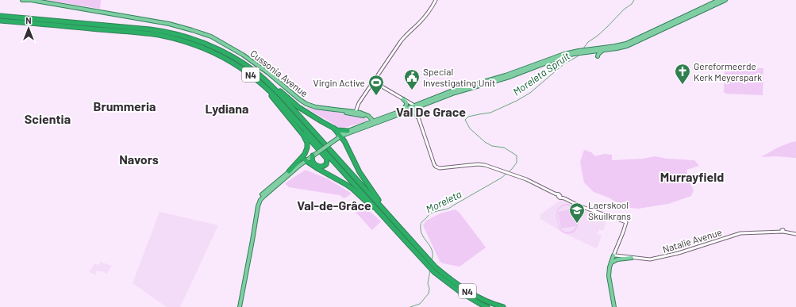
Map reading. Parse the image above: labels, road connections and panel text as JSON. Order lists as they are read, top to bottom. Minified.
{"streets":{"highway":["N4"],"main road":["Cussonia Avenue"],"street":["Natalie Avenue"]},"districts":["Brummeria","Lydiana","Val De Grace","Scientia","Navors","Murrayfield","Val-de-Grâce"],"water":["Moreleta Spruit","Moreleta"],"places":{"church":["Gereformeerde Kerk Meyerspark"],"public building":["Special Investigating Unit"],"sports":["Virgin Active"],"school or university":["Laerskool Skuilkrans"]},"north":"top"}
